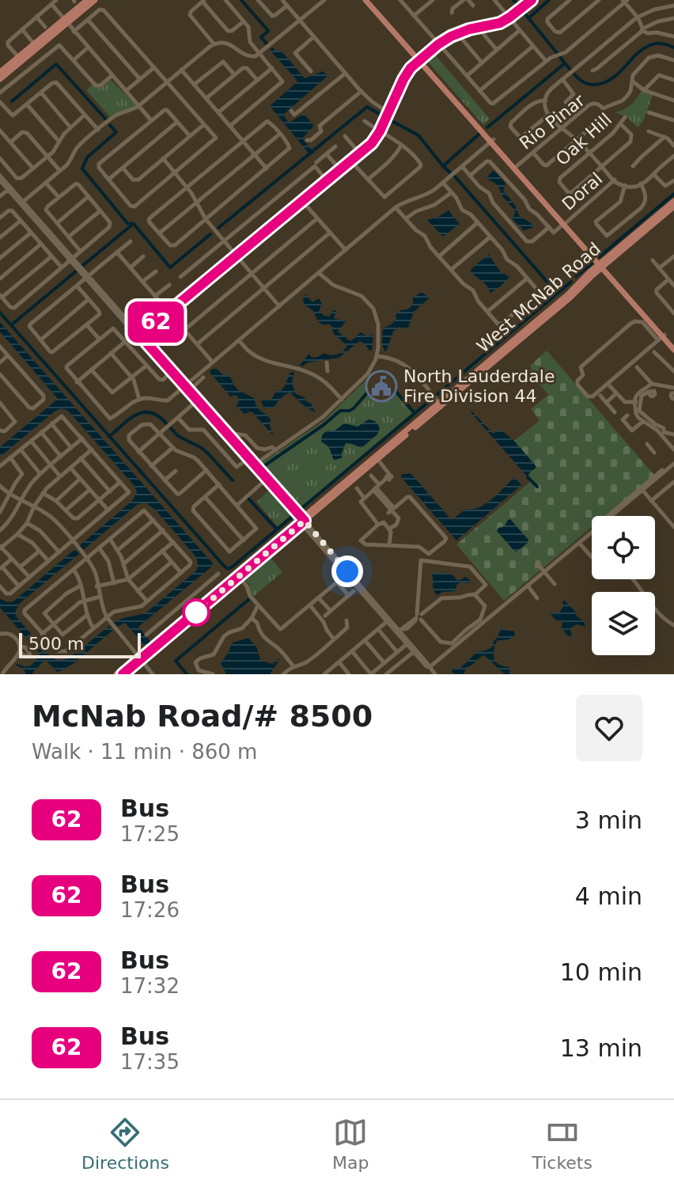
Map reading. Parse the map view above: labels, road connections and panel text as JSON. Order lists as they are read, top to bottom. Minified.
{"streets":{"main road":["West McNab Road"],"street":["Rio Pinar","Oak Hill","Doral"]},"places":{"public building":["North Lauderdale Fire Division 44"]},"lines":["bus line 62"],"scale_bar":"500 m","page":{"on_map":"62","scale":"500 m","heading":["McNab Road/# 8500","Walk · 11 min · 860 m"],"list":[{"mark":"62","name":"Bus","note":"17:25","value":"3 min"},{"mark":"62","name":"Bus","note":"17:26","value":"4 min"},{"mark":"62","name":"Bus","note":"17:32","value":"10 min"},{"mark":"62","name":"Bus","note":"17:35","value":"13 min"}],"tabs":["Directions","Map","Tickets"]}}
